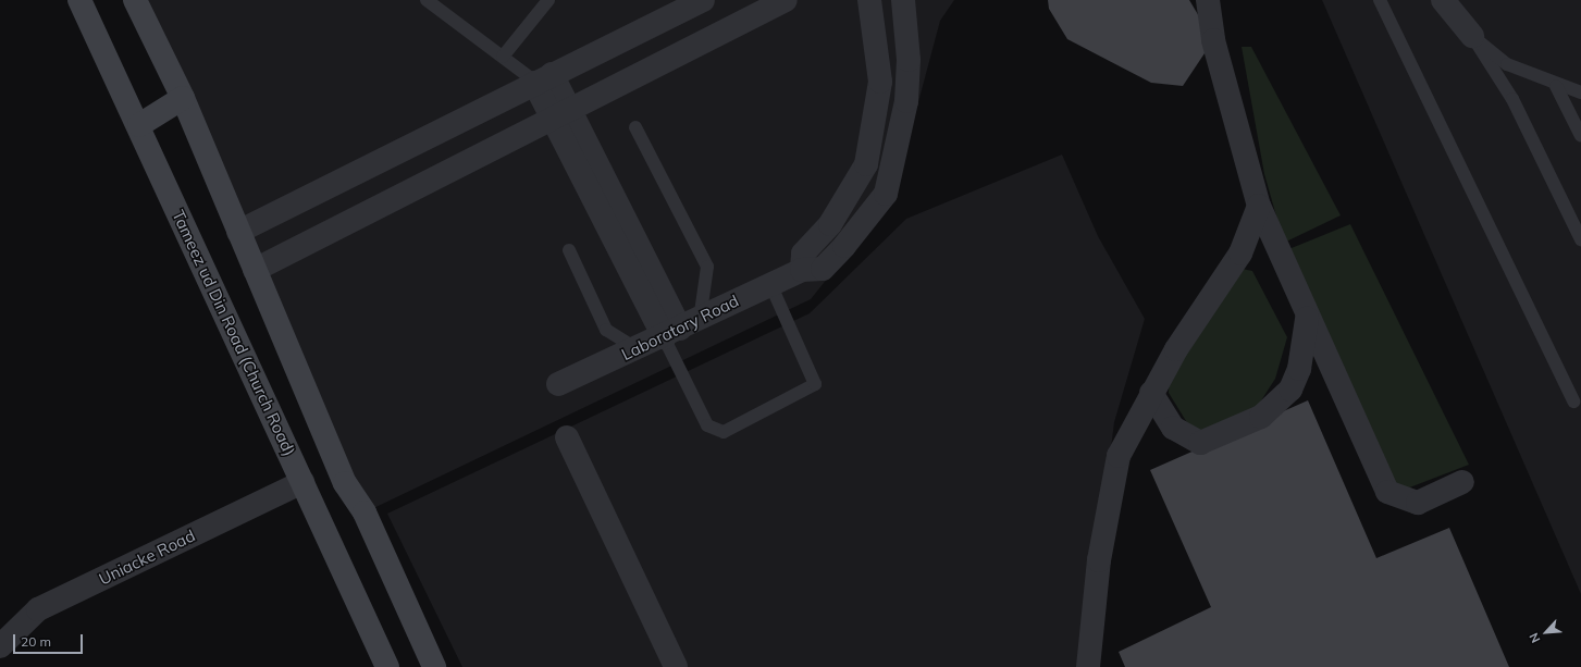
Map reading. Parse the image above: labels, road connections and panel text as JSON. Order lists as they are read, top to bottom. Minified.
{"streets":{"main road":["Tameez ud Din Road (Church Road)"],"street":["Laboratory Road","Uniacke Road"]},"crossings":[["Tameez ud Din Road (Church Road)","Uniacke Road"]],"scale_bar":"20 m","north":"bottom left"}
